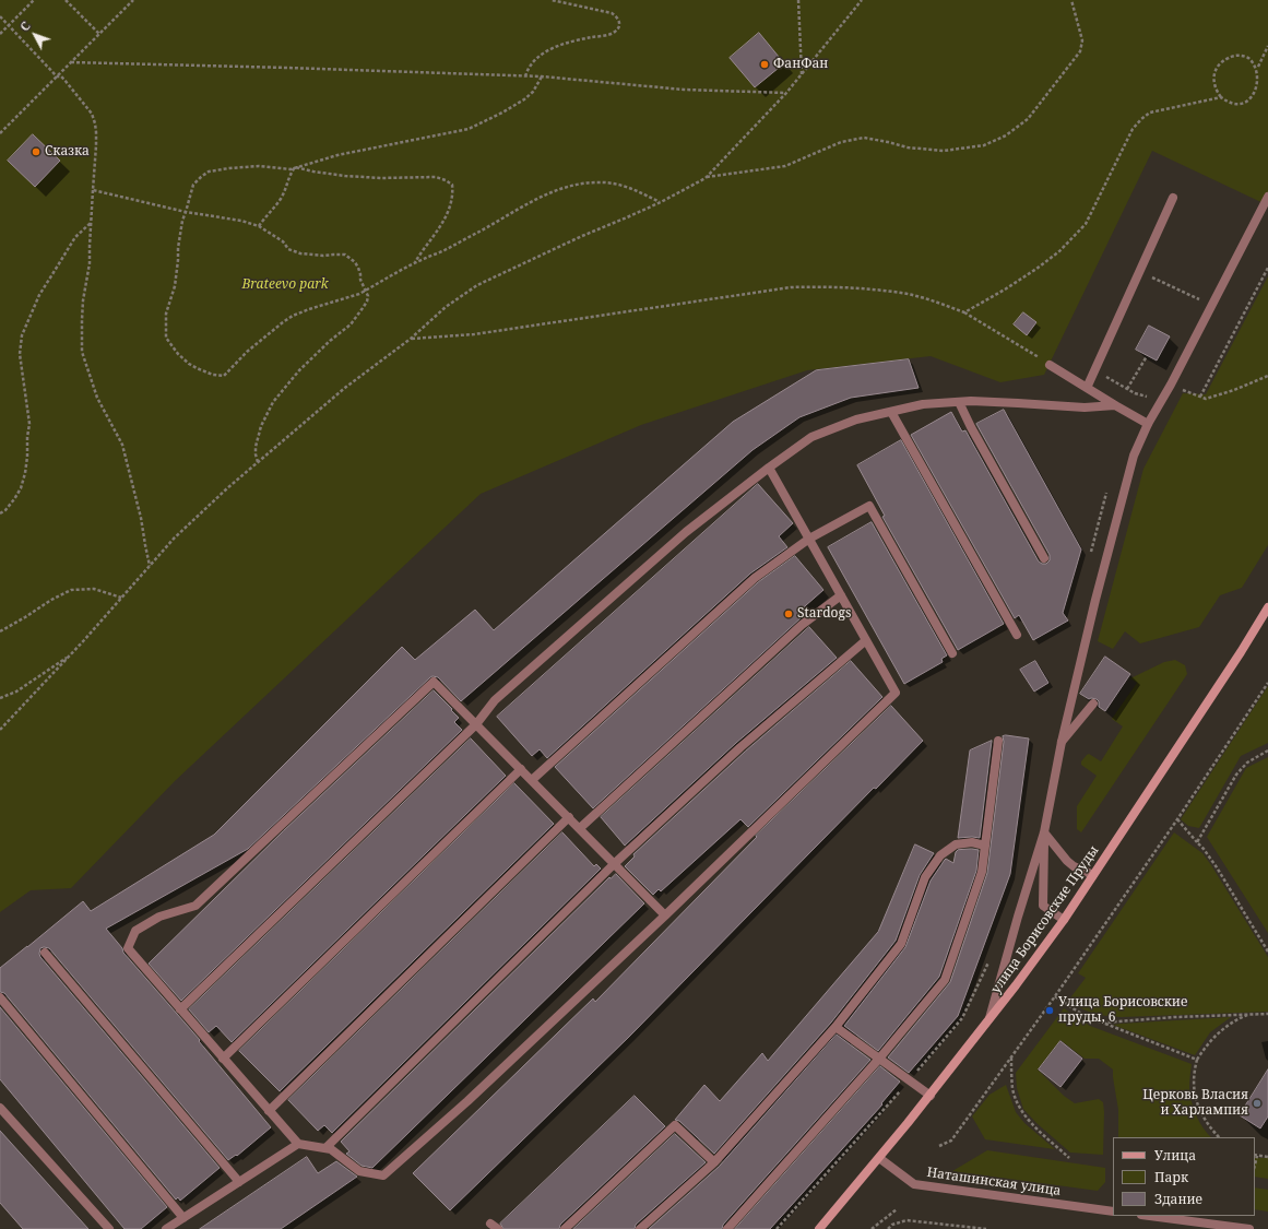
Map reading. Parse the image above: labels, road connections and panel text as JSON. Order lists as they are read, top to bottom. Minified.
{"streets":{"main road":["улица Борисовские Пруды"],"street":["Наташинская улица"]},"crossings":[["улица Борисовские Пруды","Наташинская улица"]],"parks":["Brateevo park"],"places":["ФанФан","Сказка","Stardogs","Улица Борисовские пруды, 6","Церковь Власия и Харлампия"],"legend":["Улица","Парк","Здание"],"north":"top left"}
